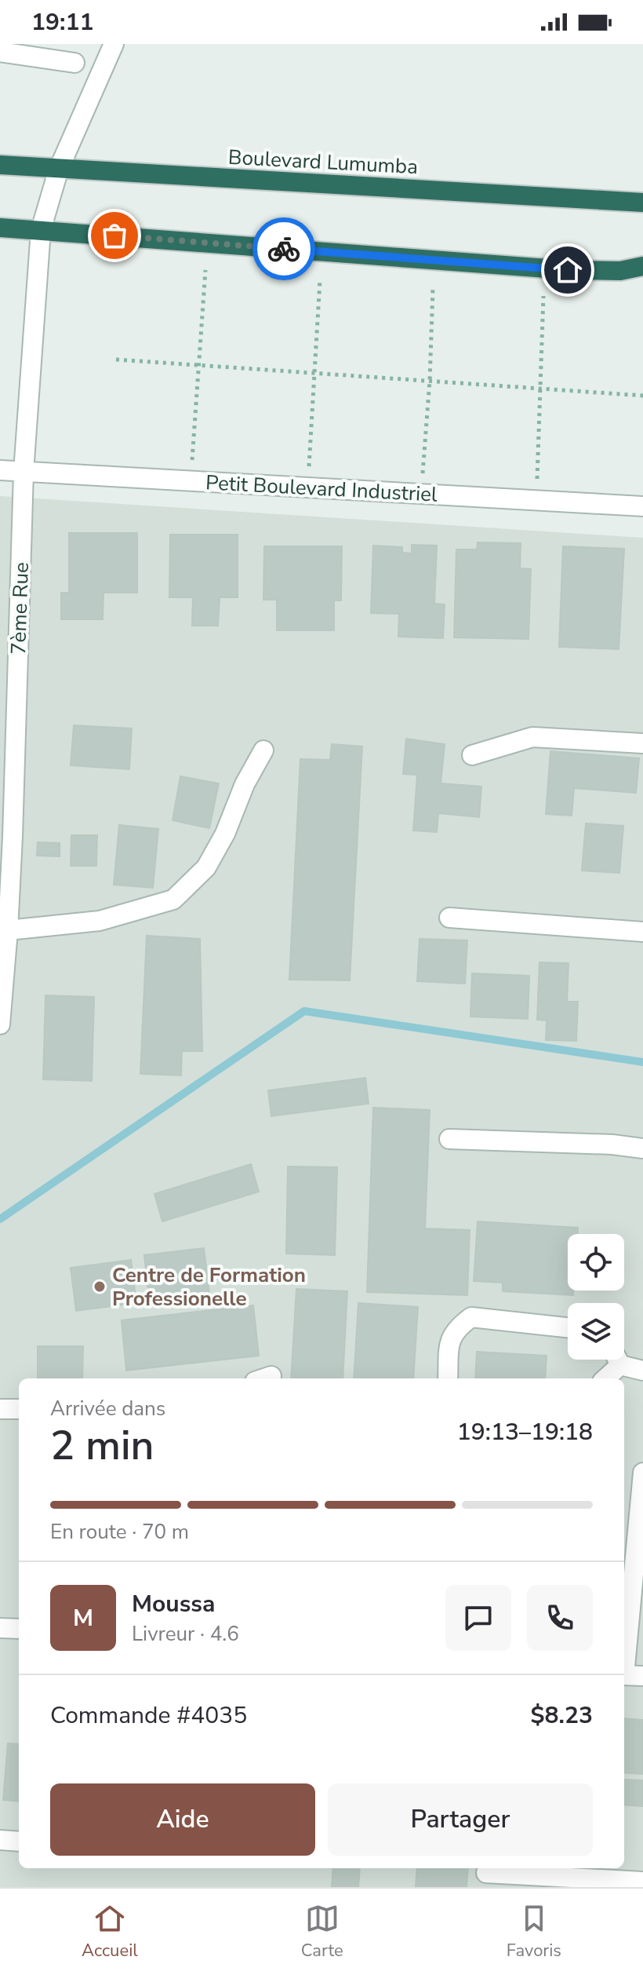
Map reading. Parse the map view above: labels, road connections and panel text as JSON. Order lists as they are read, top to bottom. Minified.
{"streets":{"highway":["Boulevard Lumumba"],"street":["Petit Boulevard Industriel","7ème Rue"]},"crossings":[["Boulevard Lumumba","7ème Rue"],["Petit Boulevard Industriel","7ème Rue"]],"places":["Centre de Formation Professionelle"],"page":{"status":"19:11","heading":["2 min","Arrivée dans","19:13–19:18"],"panel":["Moussa","Livreur · 4.6","Commande #4035","$8.23"],"bar":"En route · 70 m","round":"M","buttons":["Aide","Partager"],"tabs":["Accueil","Carte","Favoris"]}}
